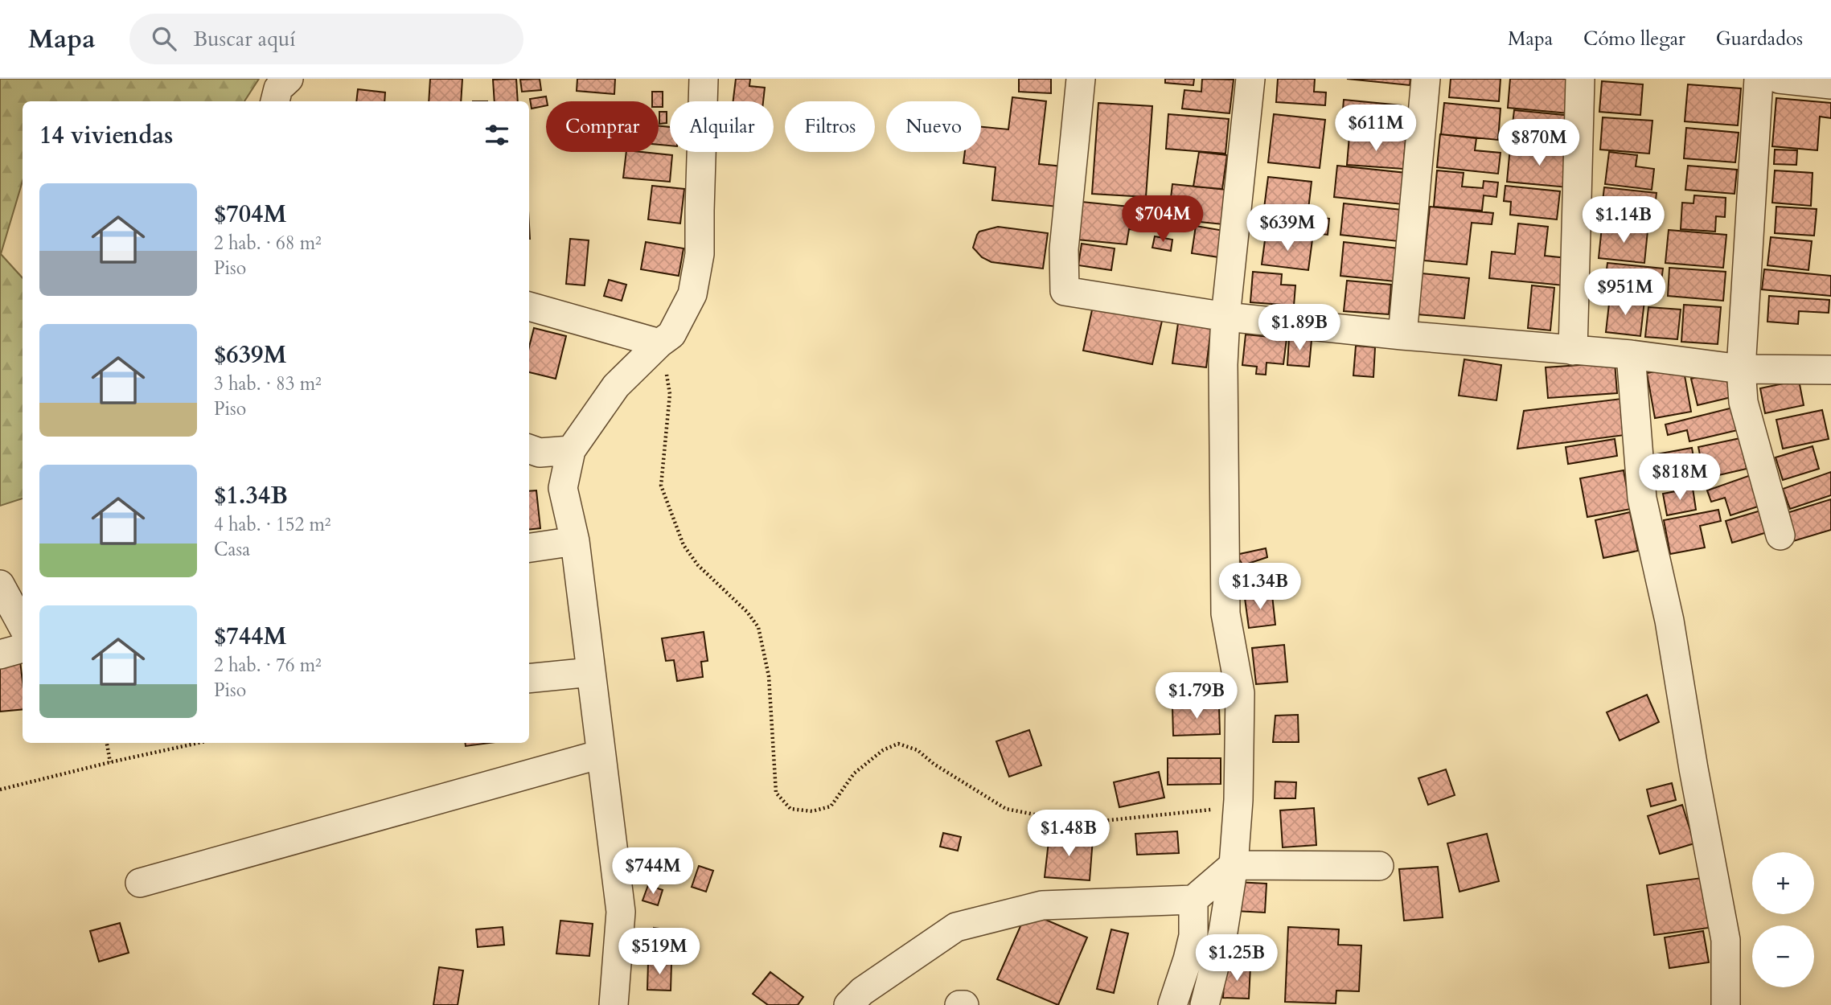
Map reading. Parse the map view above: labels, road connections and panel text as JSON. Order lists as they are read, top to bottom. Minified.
{"page":{"header":"Mapa","search":"Buscar aquí","nav":["Mapa","Cómo llegar","Guardados"],"chip":["Comprar","Alquilar","Filtros","Nuevo"],"heading":"14 viviendas","price":["$611M","$870M","$704M","$1.14B","$639M","$951M","$1.89B","$818M","$1.34B","$1.79B","$1.48B","$744M","$519M","$1.25B"],"list":[{"name":"$704M","note":"2 hab. · 68 m² · Piso"},{"name":"$639M","note":"3 hab. · 83 m² · Piso"},{"name":"$1.34B","note":"4 hab. · 152 m² · Casa"},{"name":"$744M","note":"2 hab. · 76 m² · Piso"}],"map_buttons":["+","−"]}}
